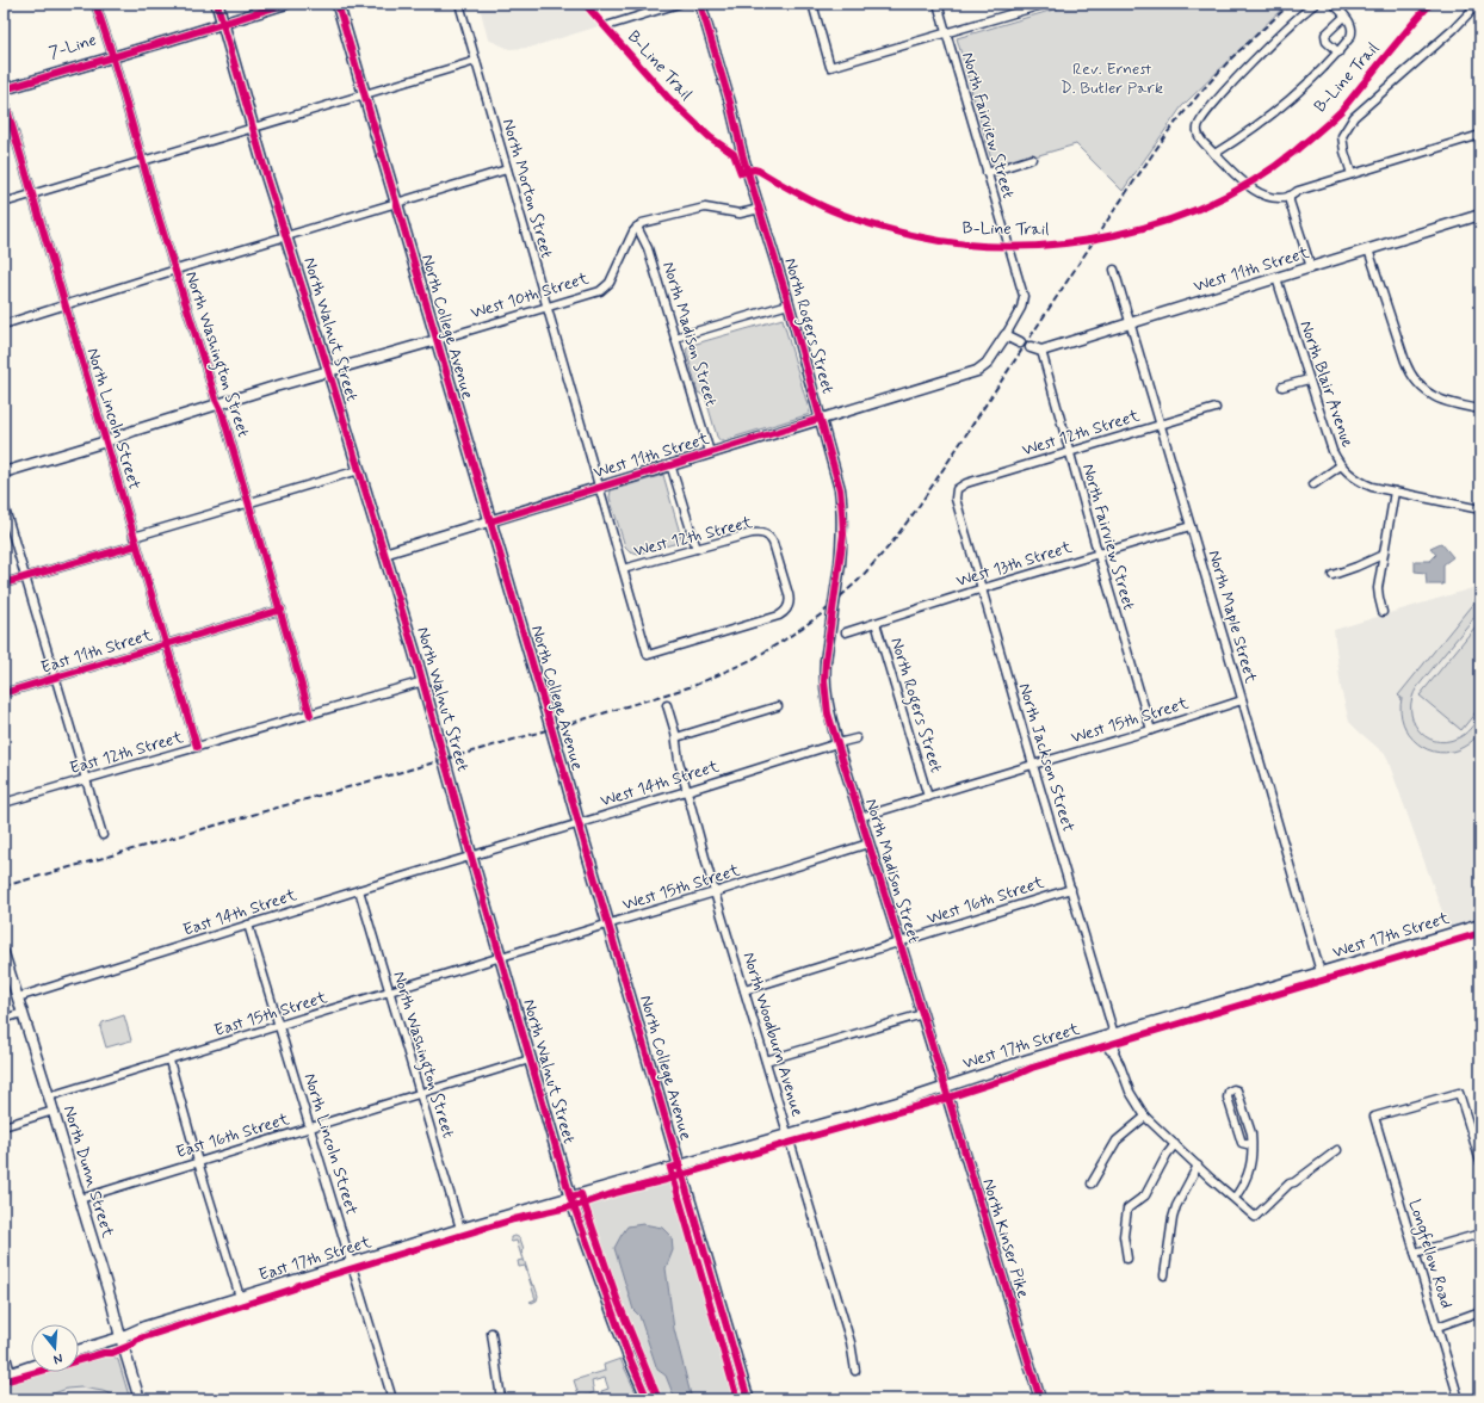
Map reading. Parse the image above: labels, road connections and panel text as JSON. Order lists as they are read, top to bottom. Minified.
{"streets":{"main road":["North College Avenue","North Walnut Street"],"street":["North Fairview Street","North Morton Street","West 11th Street","West 10th Street","North Rogers Street","North Madison Street","North Washington Street","North Blair Avenue","North Lincoln Street","West 12th Street","West 13th Street","North Maple Street","East 11th Street","West 15th Street","East 12th Street","North Jackson Street","West 14th Street","West 16th Street","East 14th Street","West 17th Street","East 15th Street","North Woodburn Avenue","East 16th Street","North Dunn Street","North Kinser Pike","Longfellow Road","East 17th Street"],"cycle path":["B-Line Trail"]},"crossings":[["North Fairview Street","West 11th Street"],["North Fairview Street","West 12th Street"],["North Fairview Street","West 13th Street"],["North Fairview Street","West 15th Street"],["North Morton Street","West 11th Street"],["North Morton Street","West 10th Street"],["North Morton Street","West 12th Street"],["West 11th Street","North Rogers Street"],["West 11th Street","North College Avenue"],["West 11th Street","North Walnut Street"],["West 11th Street","North Madison Street"],["West 11th Street","North Blair Avenue"],["West 11th Street","North Maple Street"],["West 10th Street","North College Avenue"],["West 10th Street","North Walnut Street"],["West 10th Street","North Madison Street"],["West 10th Street","North Washington Street"],["West 10th Street","North Lincoln Street"],["North Rogers Street","North Madison Street"],["North Rogers Street","West 13th Street"],["North Rogers Street","West 15th Street"],["North College Avenue","West 15th Street"],["North College Avenue","West 14th Street"],["North College Avenue","West 17th Street"],["North Walnut Street","West 15th Street"],["North Walnut Street","East 12th Street"],["North Walnut Street","West 14th Street"],["North Walnut Street","East 14th Street"],["North Walnut Street","West 17th Street"],["North Walnut Street","East 15th Street"],["North Walnut Street","East 16th Street"],["North Walnut Street","East 17th Street"],["North Madison Street","West 15th Street"],["North Madison Street","West 14th Street"],["North Madison Street","West 16th Street"],["North Madison Street","West 17th Street"],["North Madison Street","North Kinser Pike"],["North Washington Street","East 11th Street"],["North Washington Street","East 12th Street"],["North Washington Street","East 14th Street"],["North Washington Street","East 15th Street"],["North Washington Street","East 16th Street"],["North Washington Street","East 17th Street"],["North Lincoln Street","East 11th Street"],["North Lincoln Street","East 12th Street"],["North Lincoln Street","East 14th Street"],["North Lincoln Street","East 15th Street"],["North Lincoln Street","East 16th Street"],["North Lincoln Street","East 17th Street"],["West 12th Street","North Maple Street"],["West 12th Street","North Jackson Street"],["West 13th Street","North Maple Street"],["West 13th Street","North Jackson Street"],["North Maple Street","West 15th Street"],["North Maple Street","West 17th Street"],["West 15th Street","North Jackson Street"],["West 15th Street","East 15th Street"],["West 15th Street","North Woodburn Avenue"],["North Jackson Street","West 16th Street"],["North Jackson Street","West 17th Street"],["West 14th Street","East 14th Street"],["West 14th Street","North Woodburn Avenue"],["West 16th Street","North Woodburn Avenue"],["East 14th Street","North Dunn Street"],["West 17th Street","North Woodburn Avenue"],["West 17th Street","North Kinser Pike"],["West 17th Street","East 17th Street"],["East 15th Street","North Dunn Street"],["East 16th Street","North Dunn Street"],["North Dunn Street","East 17th Street"]],"parks":["Rev. Ernest D. Butler Park"],"north":"bottom"}
